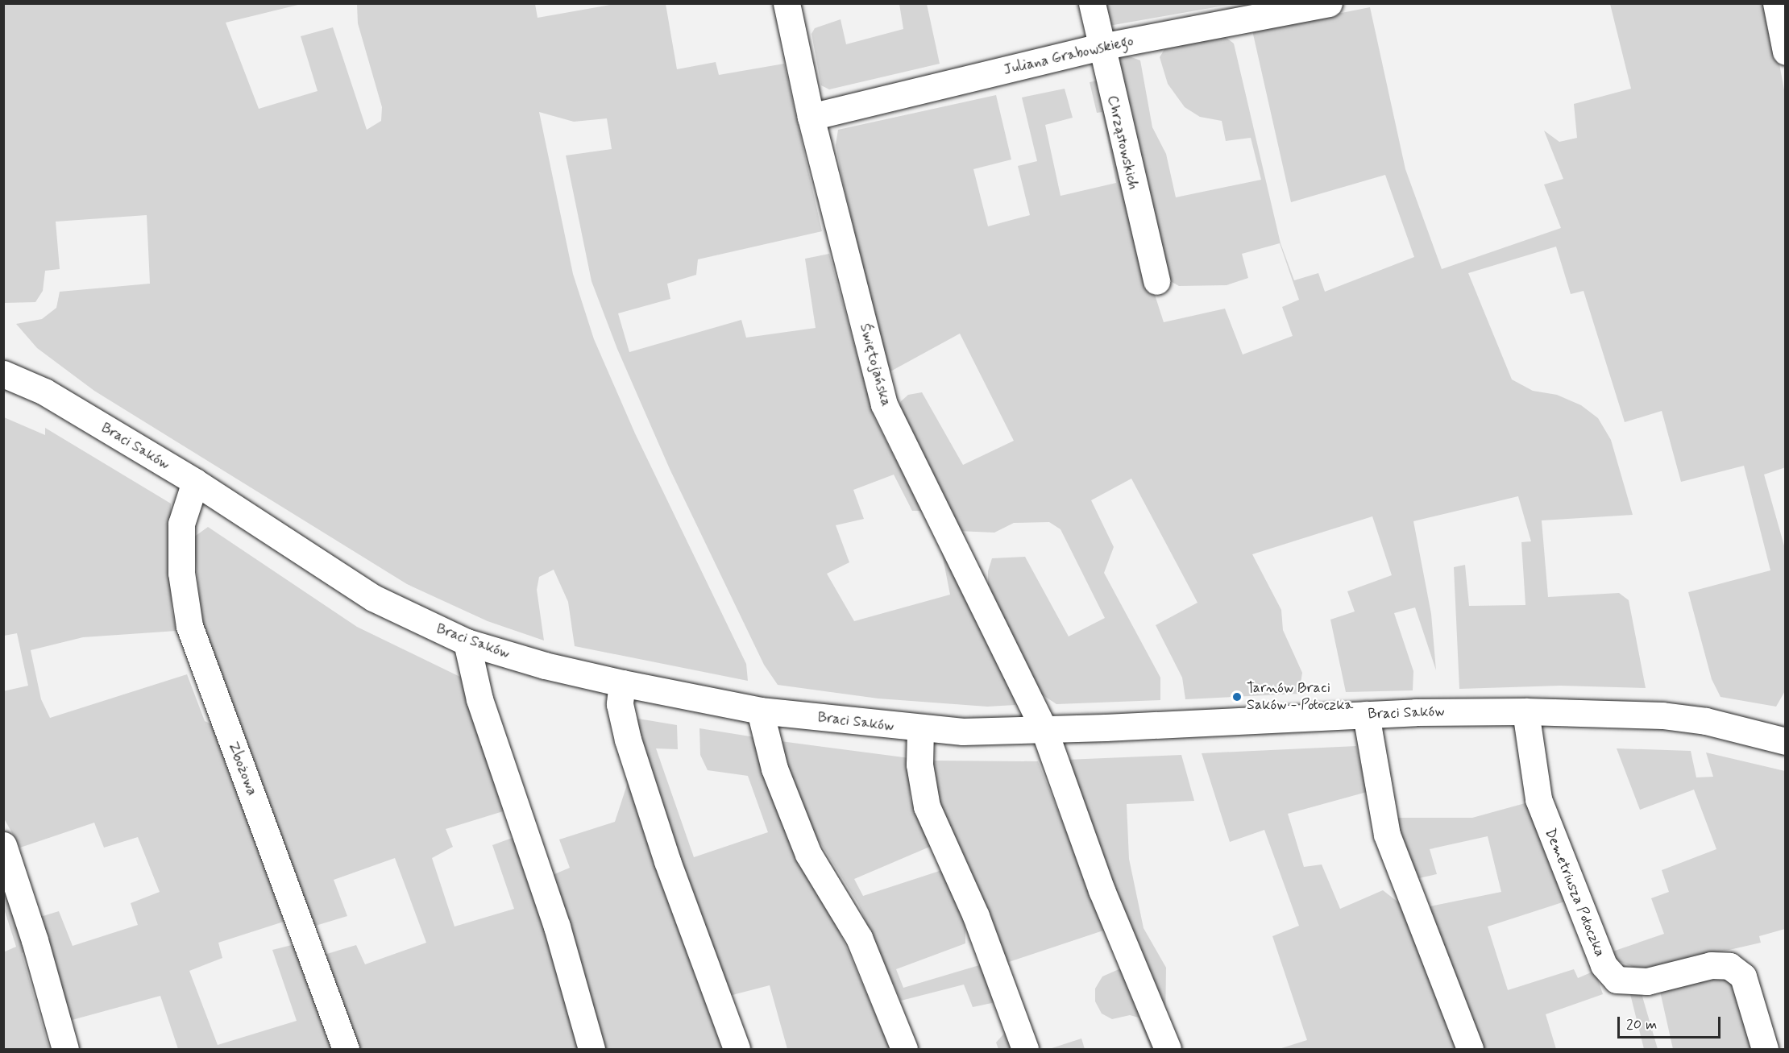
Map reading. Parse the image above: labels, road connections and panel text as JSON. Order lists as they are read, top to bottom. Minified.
{"streets":{"street":["Juliana Grabowskiego","Chrząstowskich","Świętojańska","Braci Saków","Zbożowa","Demetriusza Potoczka"]},"crossings":[["Juliana Grabowskiego","Chrząstowskich"],["Juliana Grabowskiego","Świętojańska"],["Świętojańska","Braci Saków"],["Braci Saków","Zbożowa"],["Braci Saków","Demetriusza Potoczka"]],"places":["Tarnów Braci Saków - Potoczka"],"scale_bar":"20 m"}
